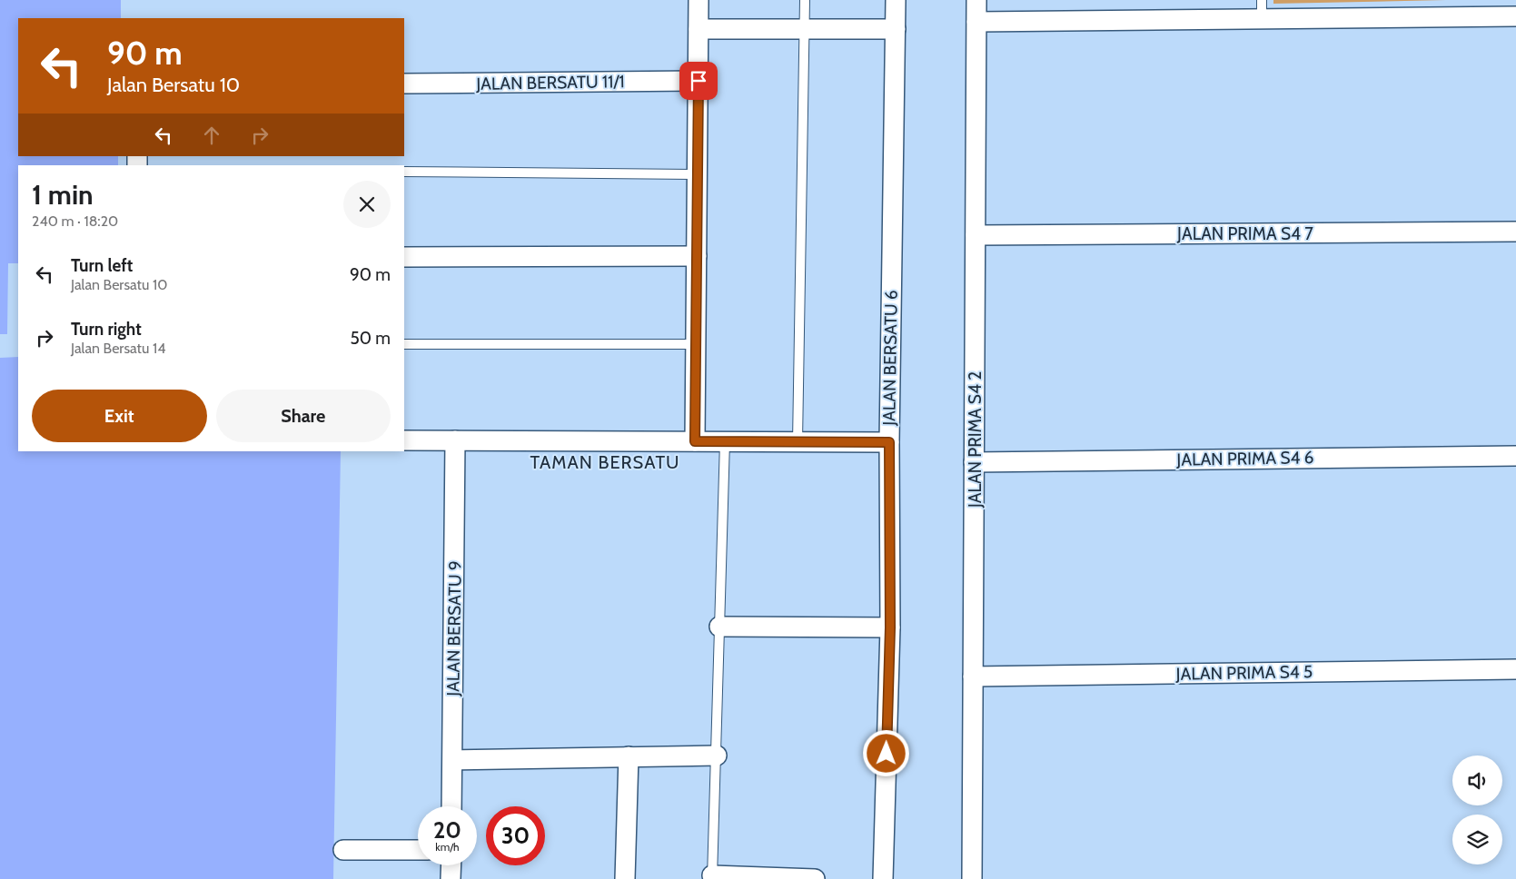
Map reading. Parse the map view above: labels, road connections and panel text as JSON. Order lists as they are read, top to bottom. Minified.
{"streets":{"street":["JALAN BERSATU 11/1","JALAN PRIMA S4 7","JALAN BERSATU 6","JALAN PRIMA S4 2","JALAN PRIMA S4 6","JALAN BERSATU 9","JALAN PRIMA S4 5"]},"crossings":[["JALAN PRIMA S4 7","JALAN PRIMA S4 2"],["JALAN PRIMA S4 2","JALAN PRIMA S4 6"],["JALAN PRIMA S4 2","JALAN PRIMA S4 5"]],"districts":["TAMAN BERSATU"],"page":{"turn":["90 m","Jalan Bersatu 10"],"heading":["1 min","240 m · 18:20"],"list":[{"name":"Turn left","note":"Jalan Bersatu 10","value":"90 m"},{"name":"Turn right","note":"Jalan Bersatu 14","value":"50 m"}],"buttons":["Exit","Share"],"speed":"20 km/h","limit":"30"}}
